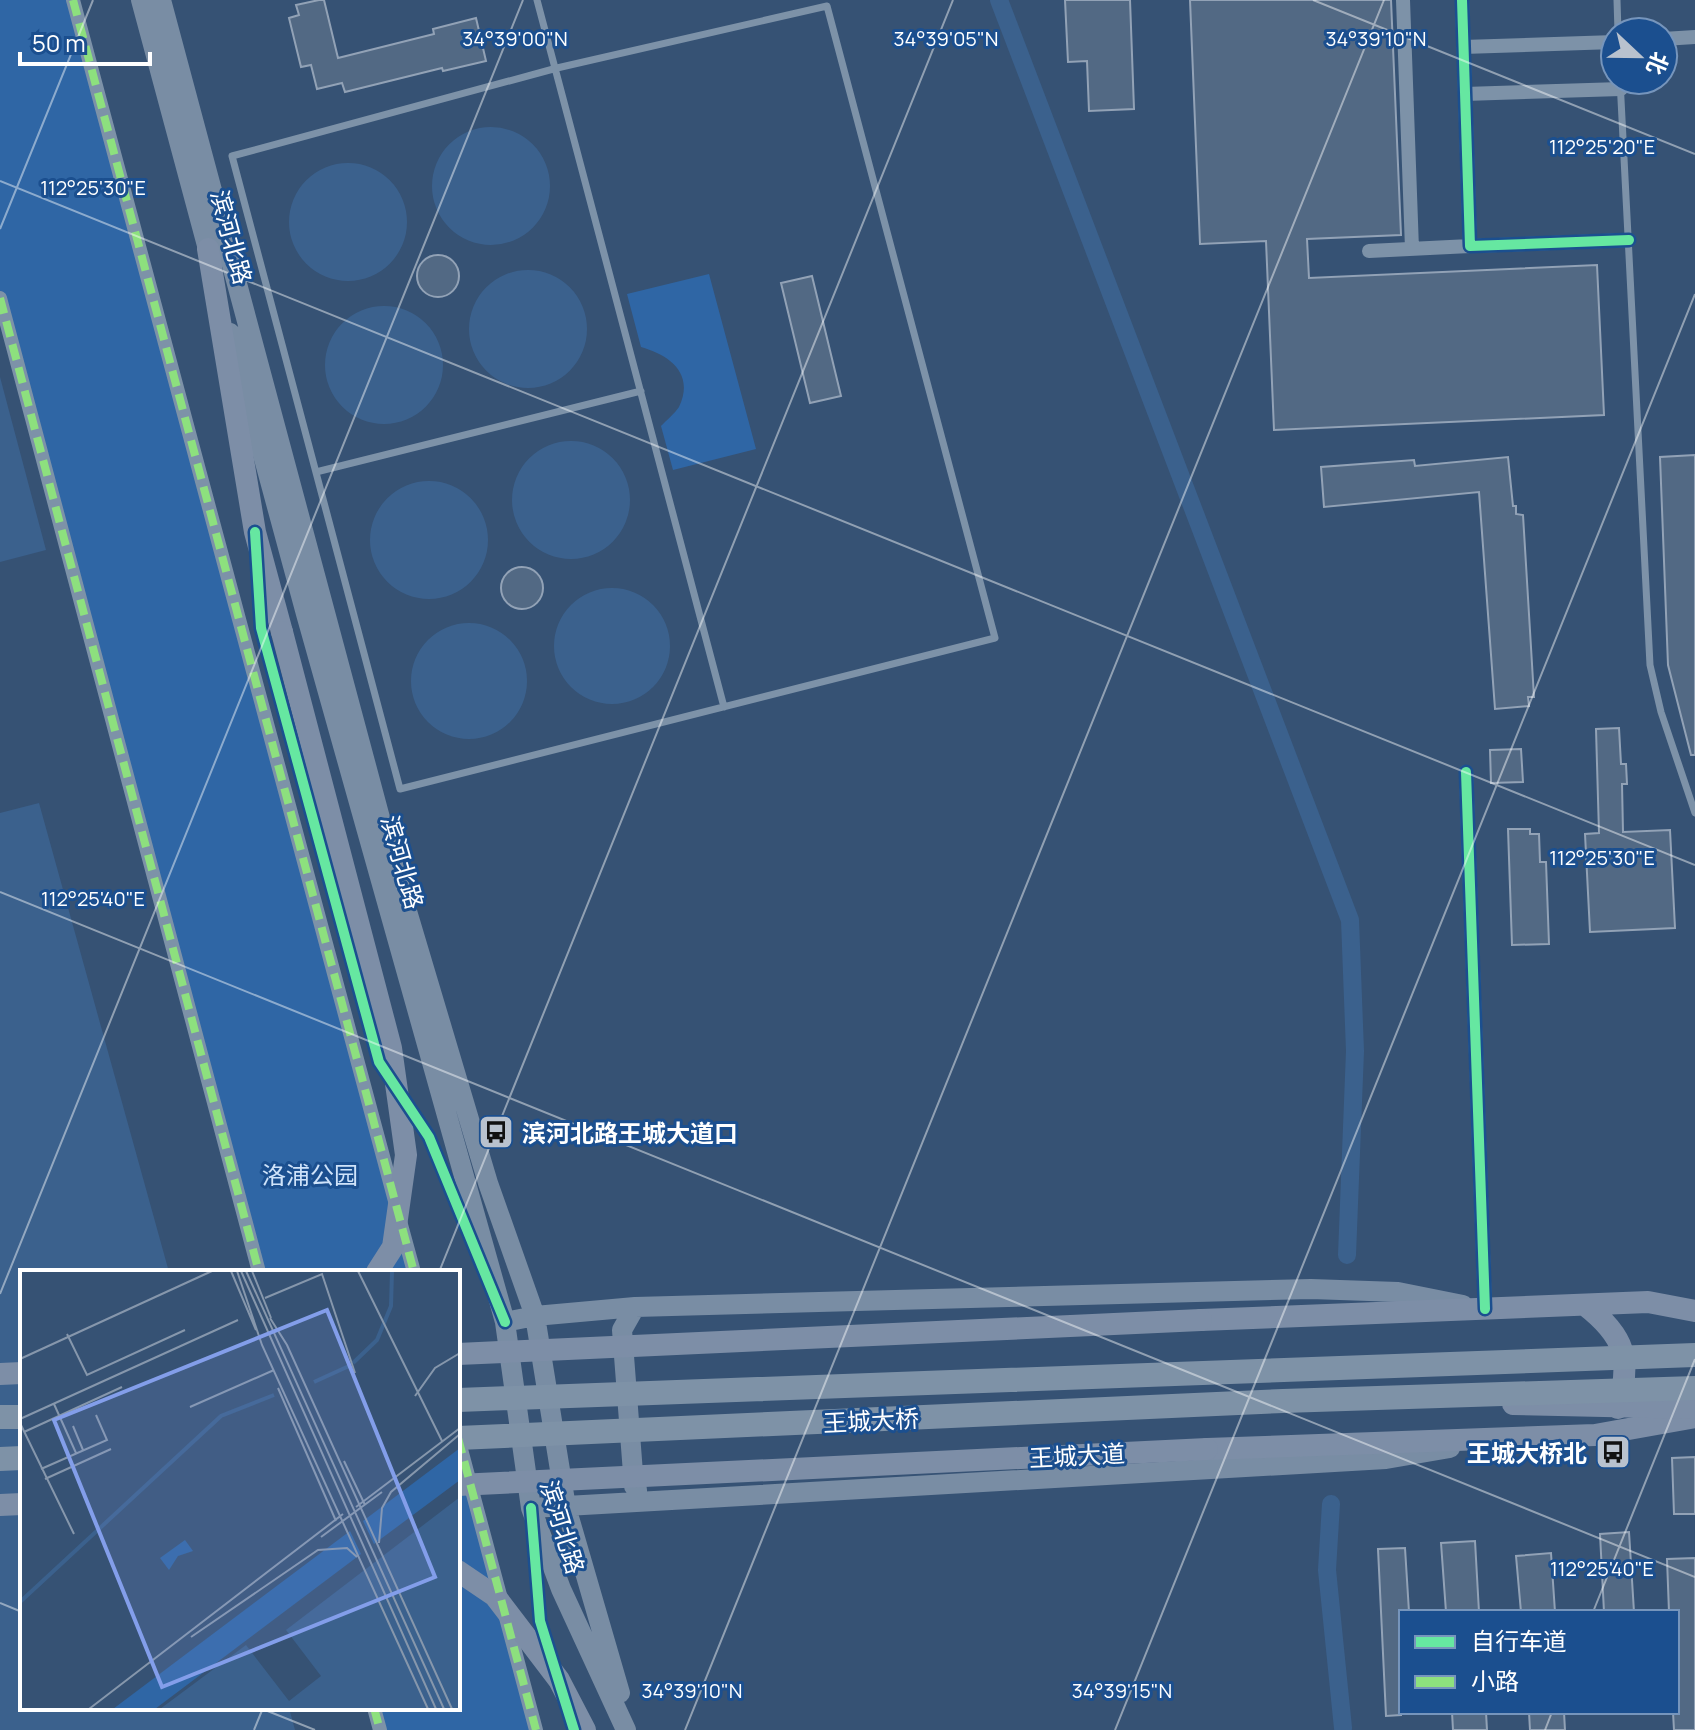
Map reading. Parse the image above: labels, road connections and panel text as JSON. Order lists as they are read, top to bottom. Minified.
{"streets":{"highway":["王城大桥"],"main road":["滨河北路","王城大道"]},"parks":["洛浦公园"],"places":{"bus stop":["滨河北路王城大道口","王城大桥北"]},"legend":["自行车道","小路"],"scale_bar":"50 m","north":"right","coordinates":["34°39'05\"N","34°39'10\"N","34°39'00\"N","112°25'20\"E","112°25'30\"E","112°25'40\"E","34°39'15\"N"]}
